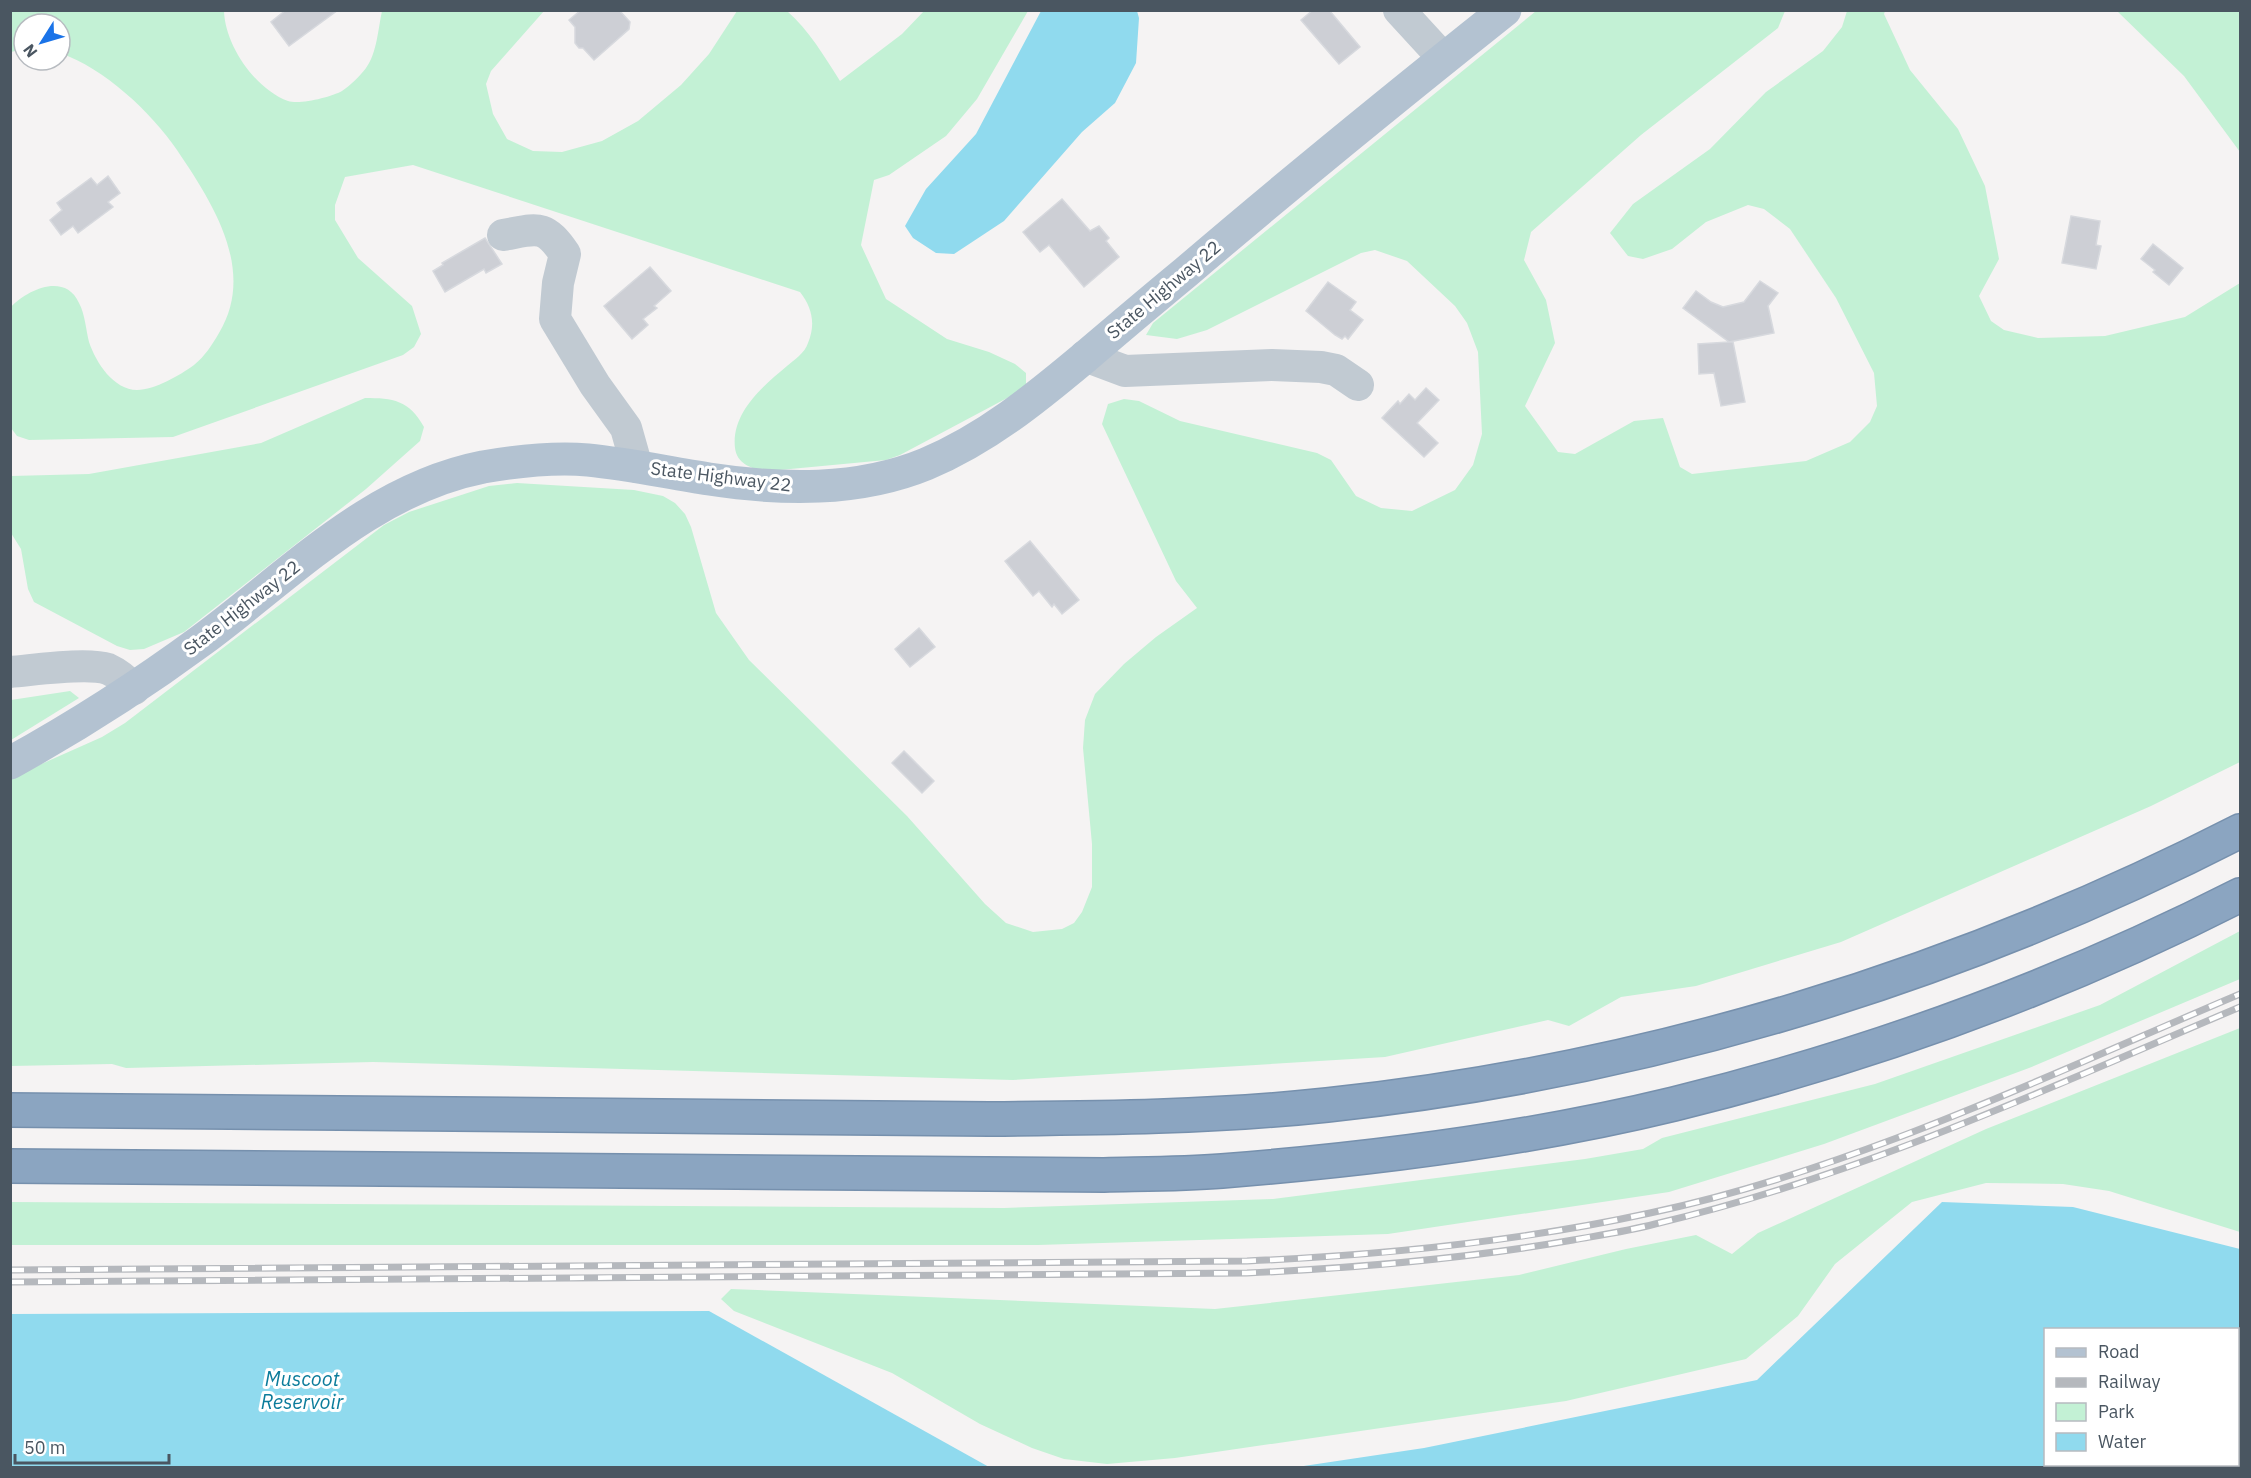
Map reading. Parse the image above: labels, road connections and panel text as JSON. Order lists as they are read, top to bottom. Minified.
{"streets":{"main road":["State Highway 22"]},"water":["Muscoot Reservoir"],"legend":["Road","Railway","Park","Water"],"scale_bar":"50 m","north":"bottom left"}
